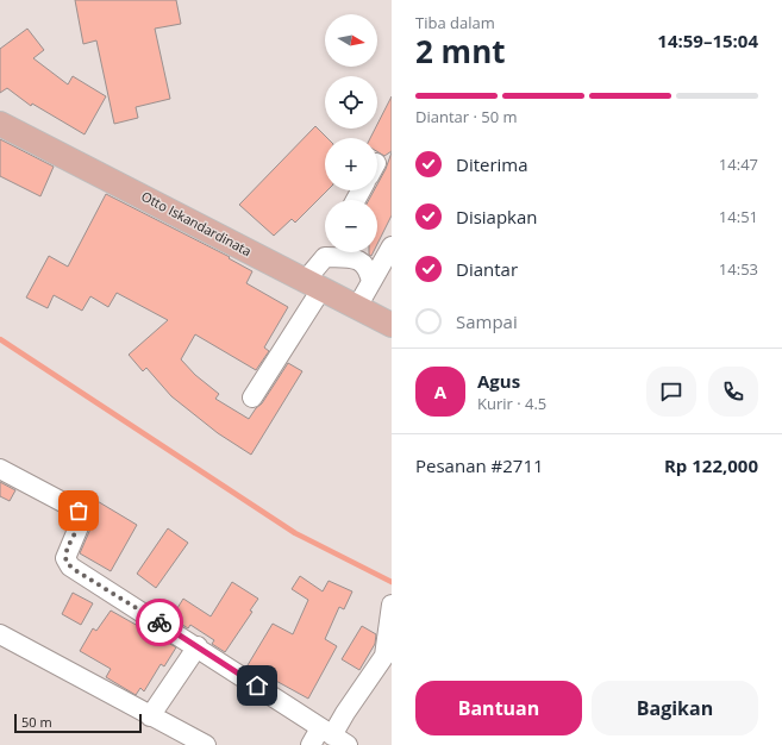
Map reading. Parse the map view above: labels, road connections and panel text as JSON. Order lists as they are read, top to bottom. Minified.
{"streets":{"main road":["Otto Iskandardinata"]},"scale_bar":"50 m","north":"right","page":{"heading":["2 mnt","Tiba dalam","14:59–15:04"],"panel":["Agus","Kurir · 4.5","Pesanan #2711","Rp 122,000"],"map_buttons":["+","−"],"bar":"Diantar · 50 m","list":[["Diterima","14:47"],["Disiapkan","14:51"],["Diantar","14:53"],"Sampai"],"round":"A","buttons":["Bantuan","Bagikan"],"scale":"50 m"}}
